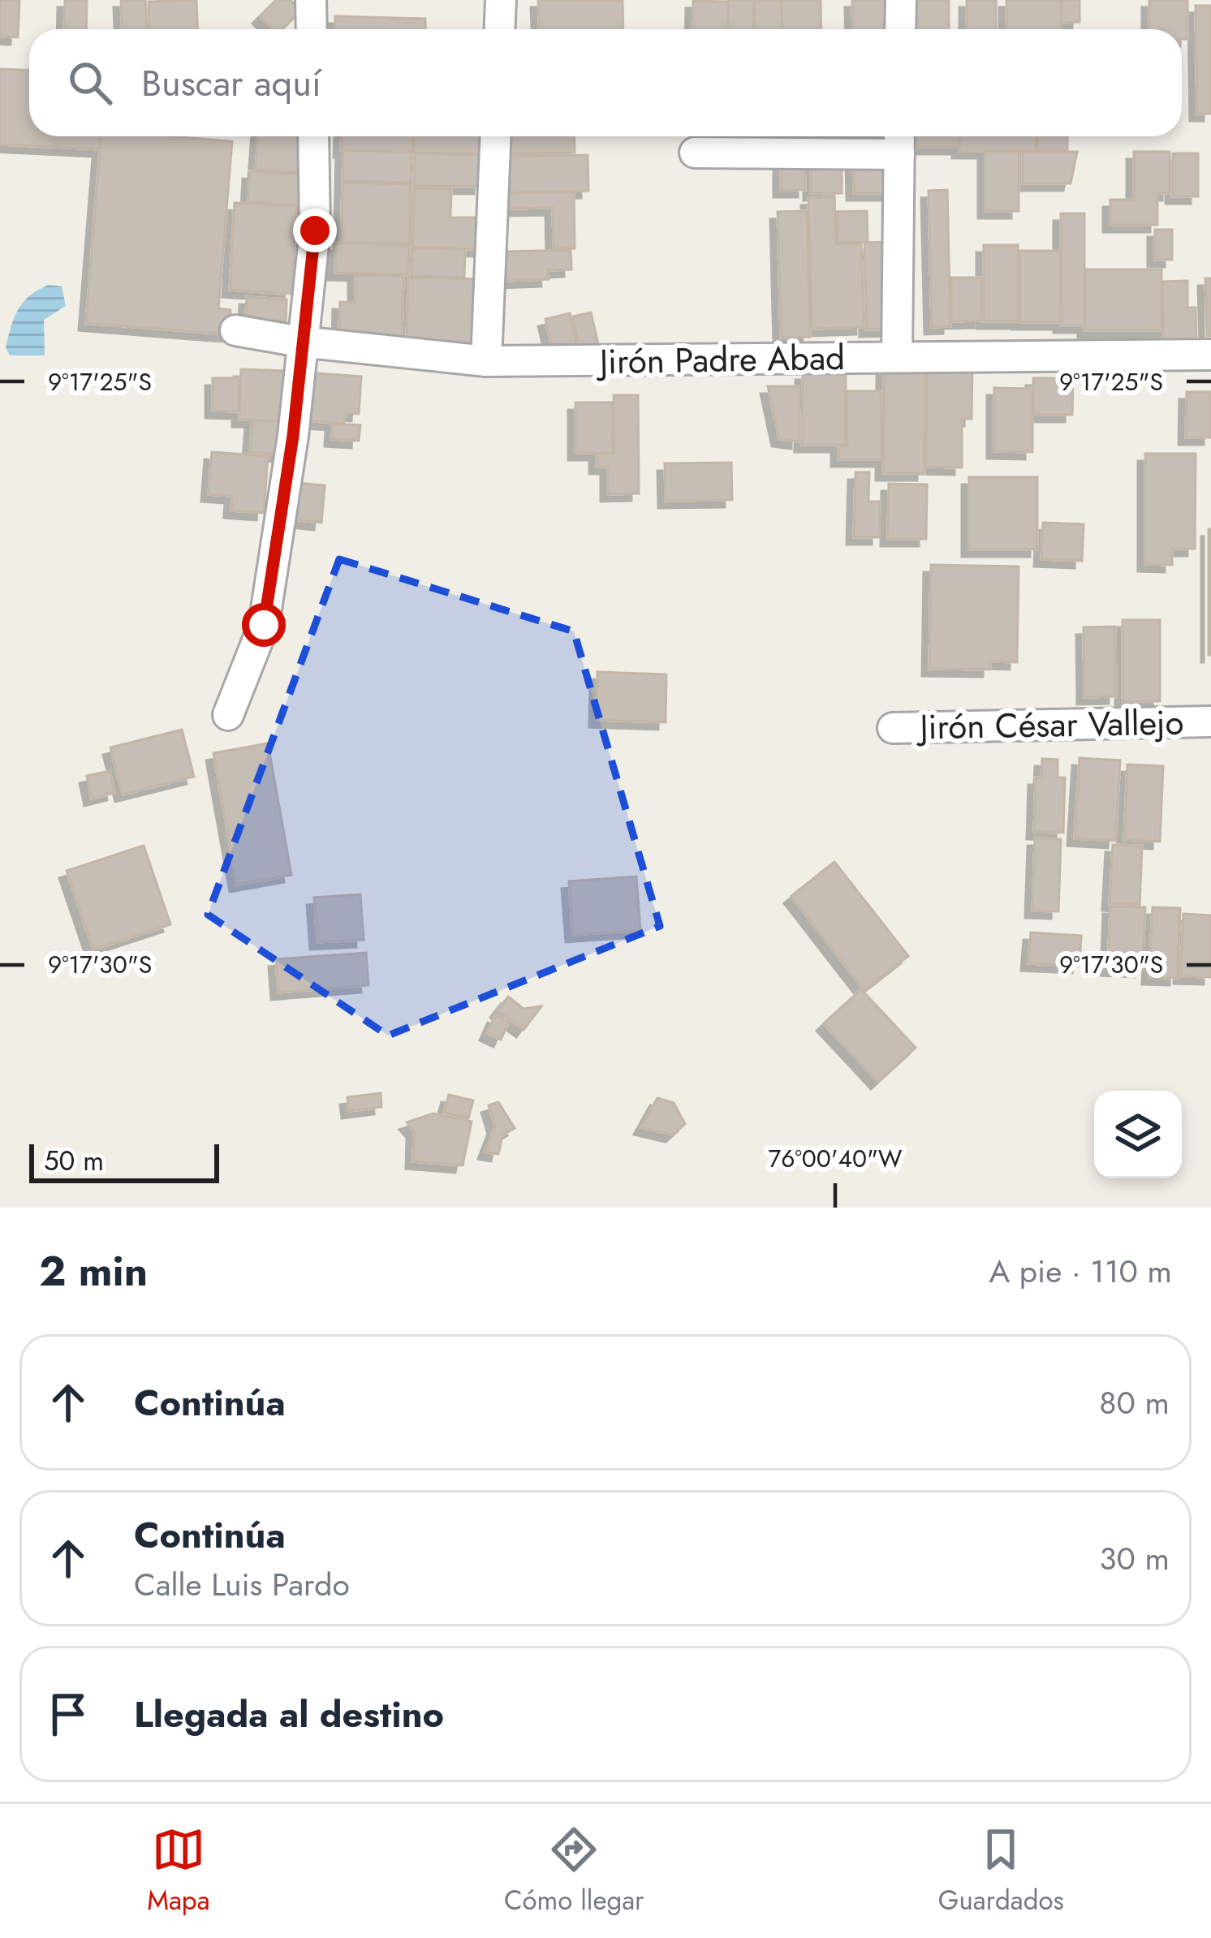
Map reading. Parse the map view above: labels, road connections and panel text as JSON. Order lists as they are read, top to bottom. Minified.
{"streets":{"street":["Jirón Padre Abad","Jirón César Vallejo"]},"scale_bar":"50 m","page":{"search":"Buscar aquí","scale":"50 m","heading":["2 min","A pie · 110 m"],"list":[["Continúa","80 m"],["Continúa","Calle Luis Pardo","30 m"],"Llegada al destino"],"nav":["Mapa","Cómo llegar","Guardados"]},"coordinates":["9°17'25\"S","9°17'30\"S","76°00'40\"W"]}
